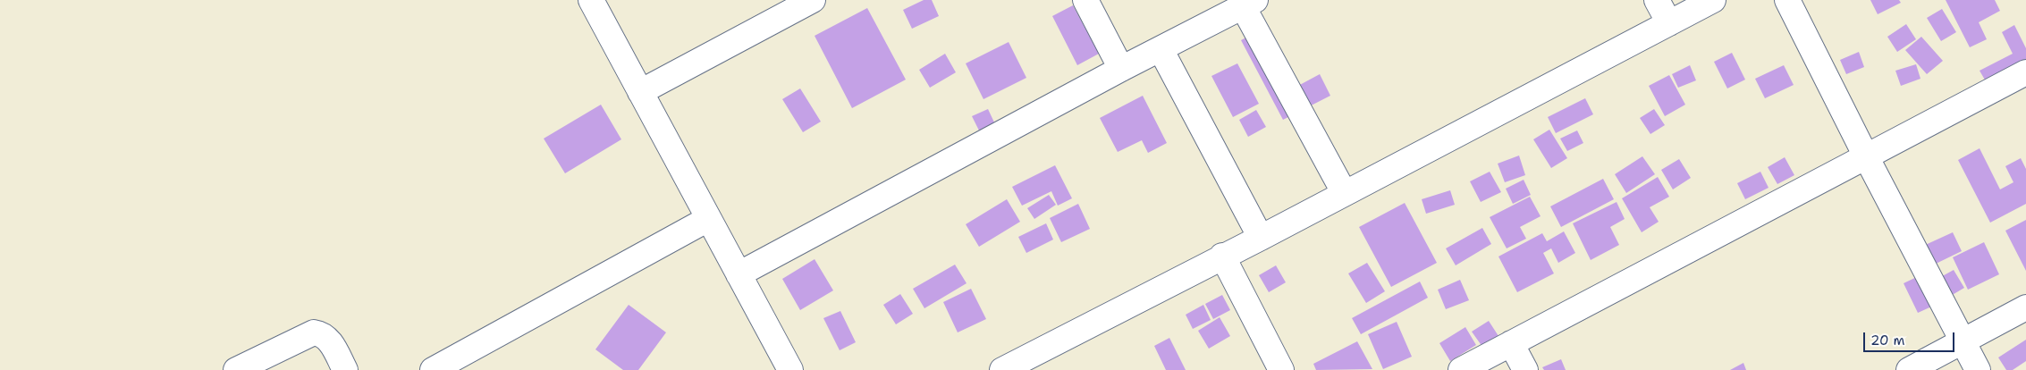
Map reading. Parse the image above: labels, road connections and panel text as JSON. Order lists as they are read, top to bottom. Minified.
{"scale_bar":"20 m"}
